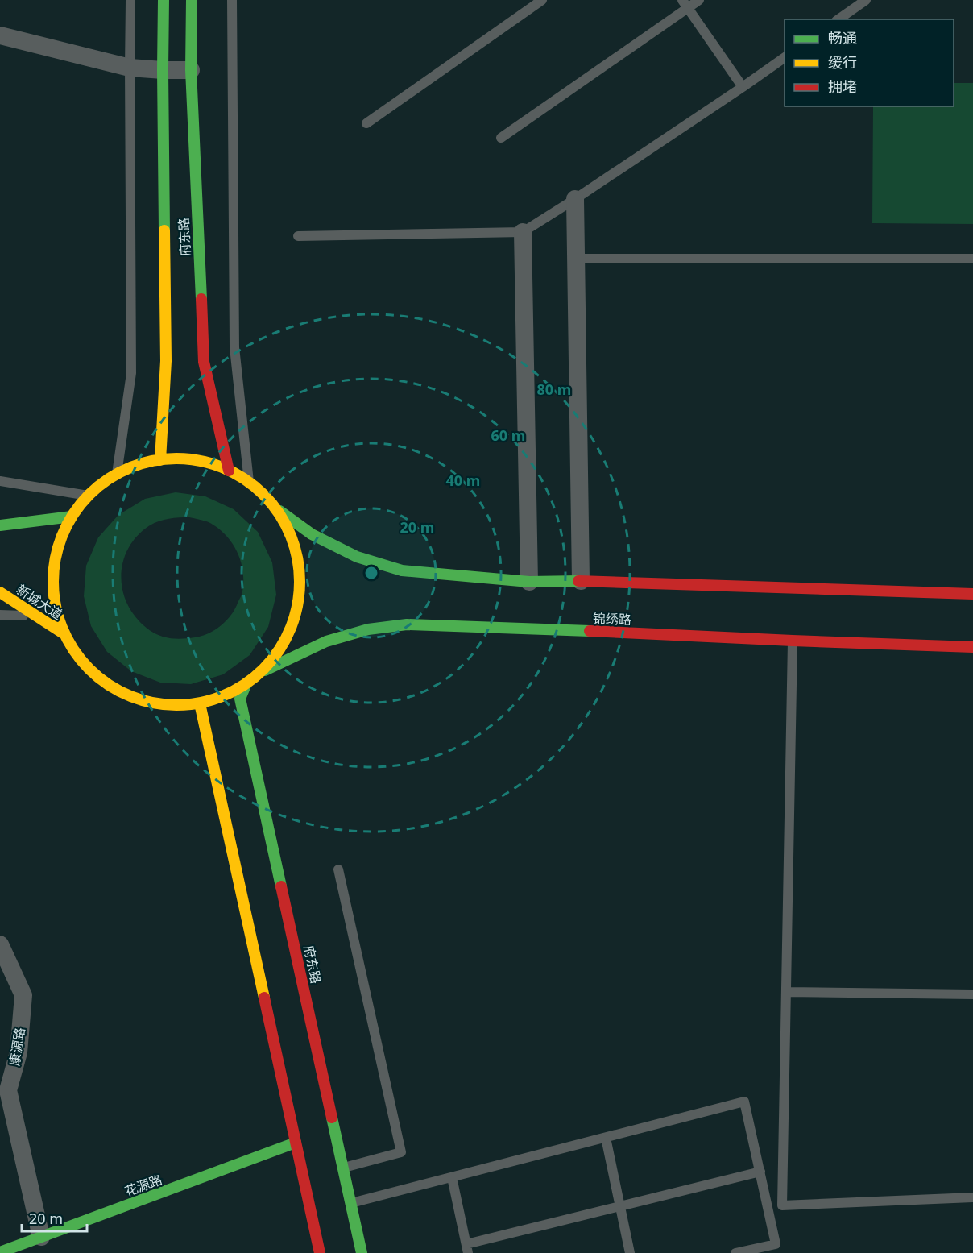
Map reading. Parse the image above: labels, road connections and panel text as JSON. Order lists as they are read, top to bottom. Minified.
{"streets":{"main road":["府东路","新城大道","锦绣路","花源路"],"street":["康源路"]},"crossings":[["康源路","花源路"]],"legend":["畅通","缓行","拥堵"],"scale_bar":"20 m","rings":["80 m","60 m","40 m","20 m"]}
